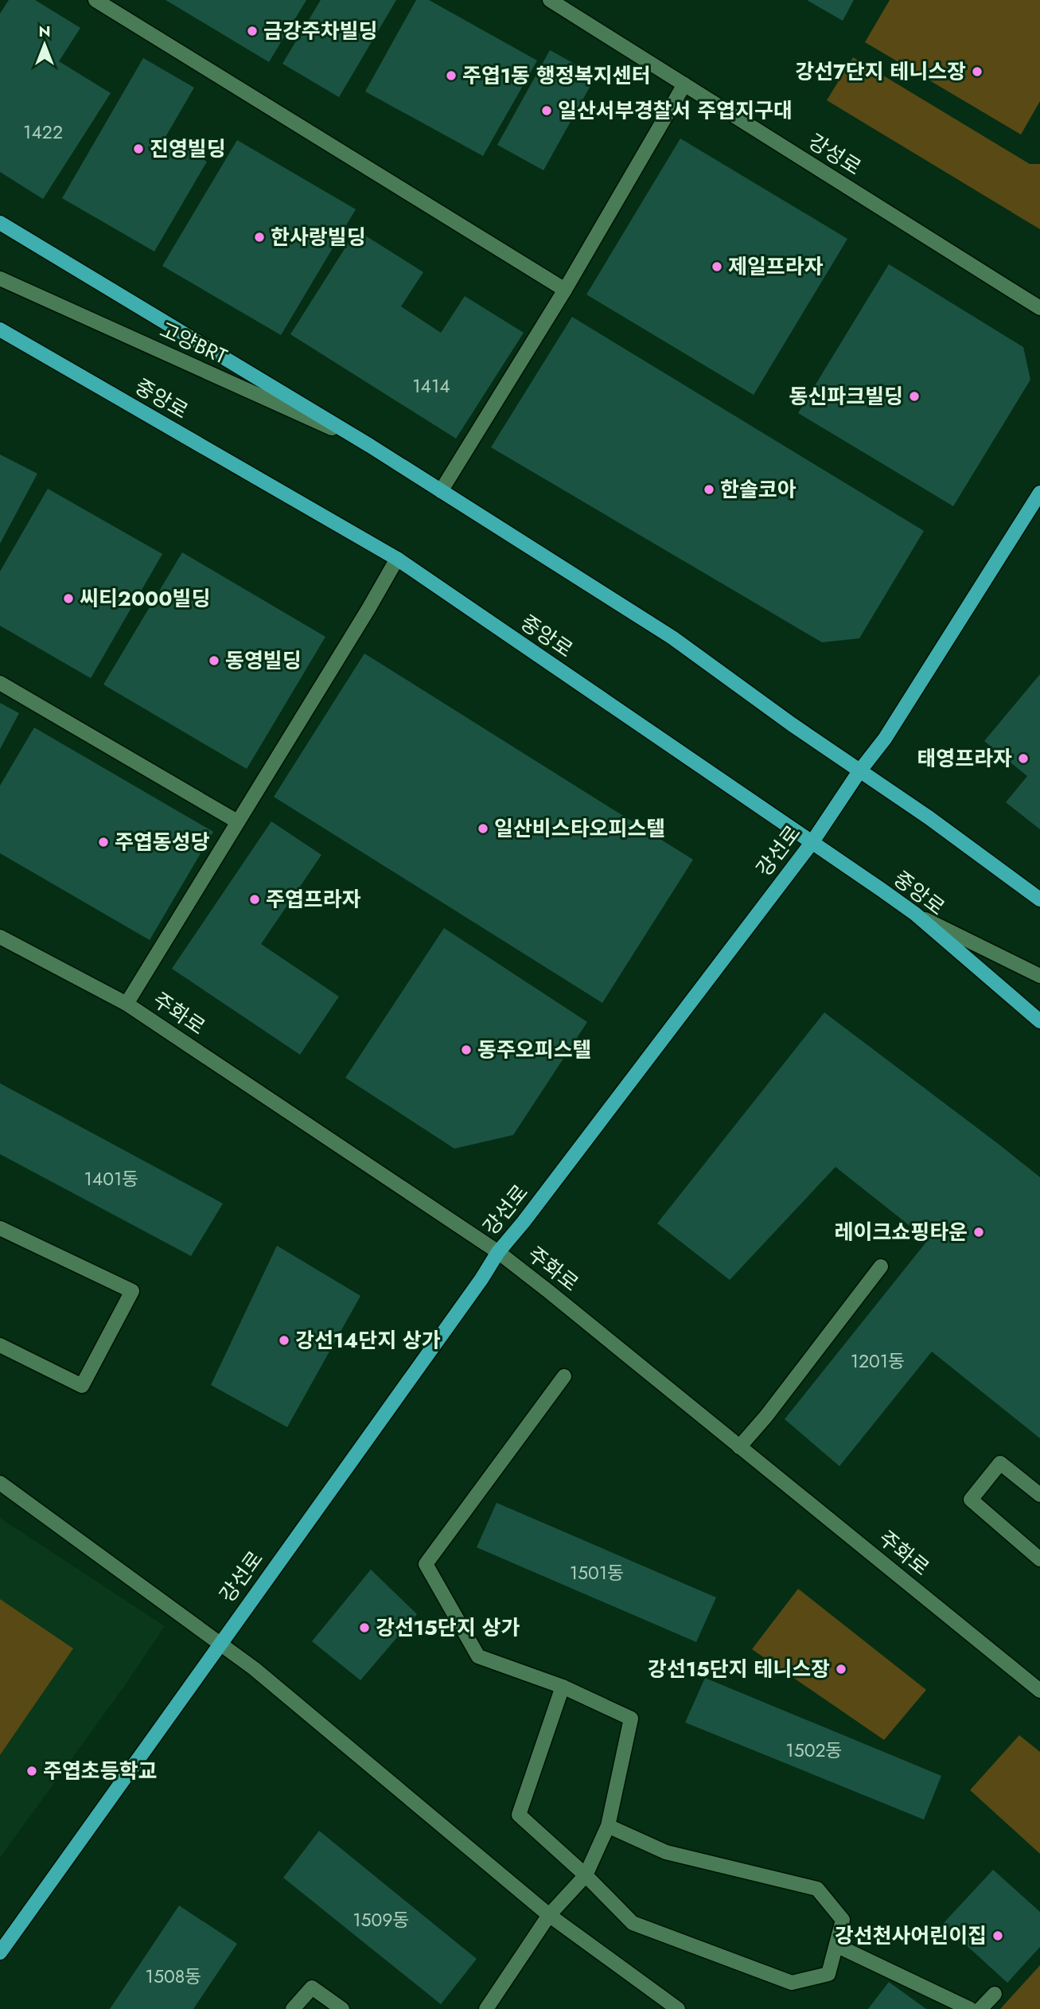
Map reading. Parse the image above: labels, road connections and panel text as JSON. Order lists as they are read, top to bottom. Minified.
{"streets":{"main road":["중앙로","강선로"],"street":["강성로","고양BRT","주화로"]},"crossings":[["중앙로","강선로"],["강선로","주화로"]],"places":["금강주차빌딩","강선7단지 테니스장","주엽1동 행정복지센터","일산서부경찰서 주엽지구대","진영빌딩","한사랑빌딩","제일프라자","동신파크빌딩","한솔코아","씨티2000빌딩","동영빌딩","태영프라자","일산비스타오피스텔","주엽동성당","주엽프라자","동주오피스텔","레이크쇼핑타운","강선14단지 상가","강선15단지 상가","강선15단지 테니스장","주엽초등학교","강선천사어린이집"],"house_numbers":["1422","1414","1401동","1201동","1501동","1502동","1509동","1508동"],"north":"top"}
